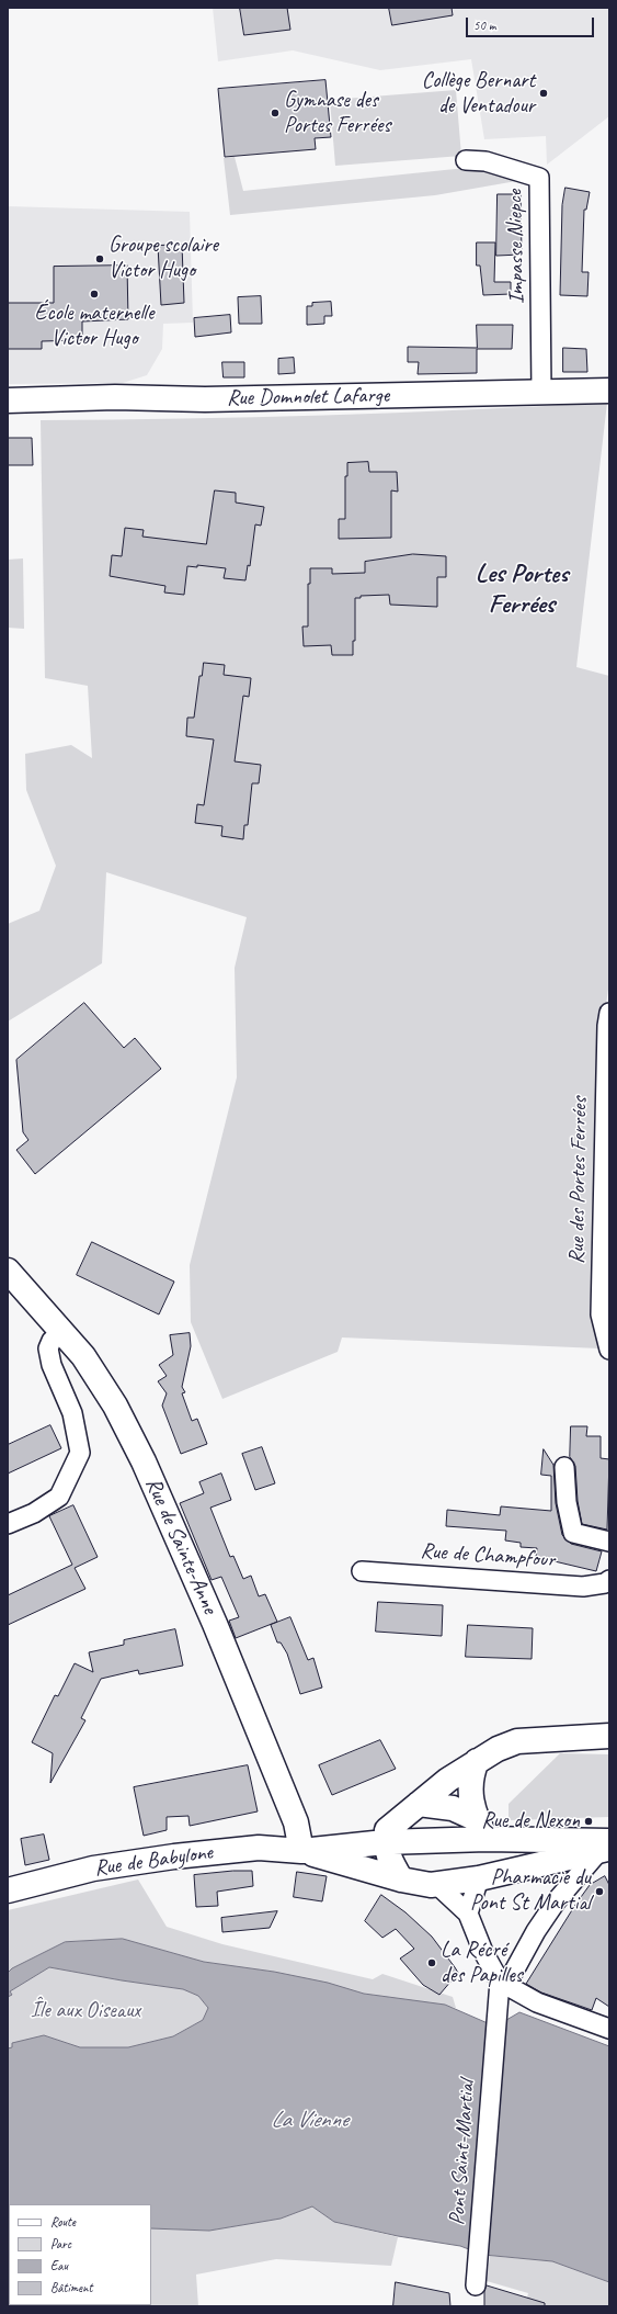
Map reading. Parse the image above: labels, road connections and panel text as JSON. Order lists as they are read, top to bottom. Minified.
{"streets":{"street":["Impasse Niepce","Rue Domnolet Lafarge","Rue des Portes Ferrées","Rue de Sainte-Anne","Rue de Champfour","Rue de Babylone","Pont Saint-Martial"]},"crossings":[["Impasse Niepce","Rue Domnolet Lafarge"],["Rue de Sainte-Anne","Rue de Babylone"]],"districts":["Les Portes Ferrées"],"water":["La Vienne"],"parks":["Île aux Oiseaux"],"places":["Collège Bernart de Ventadour","Gymnase des Portes Ferrées","Groupe scolaire Victor Hugo","École maternelle Victor Hugo","Rue de Nexon","Pharmacie du Pont St Martial","La Récré des Papilles"],"legend":["Route","Parc","Eau","Bâtiment"],"scale_bar":"50 m"}
